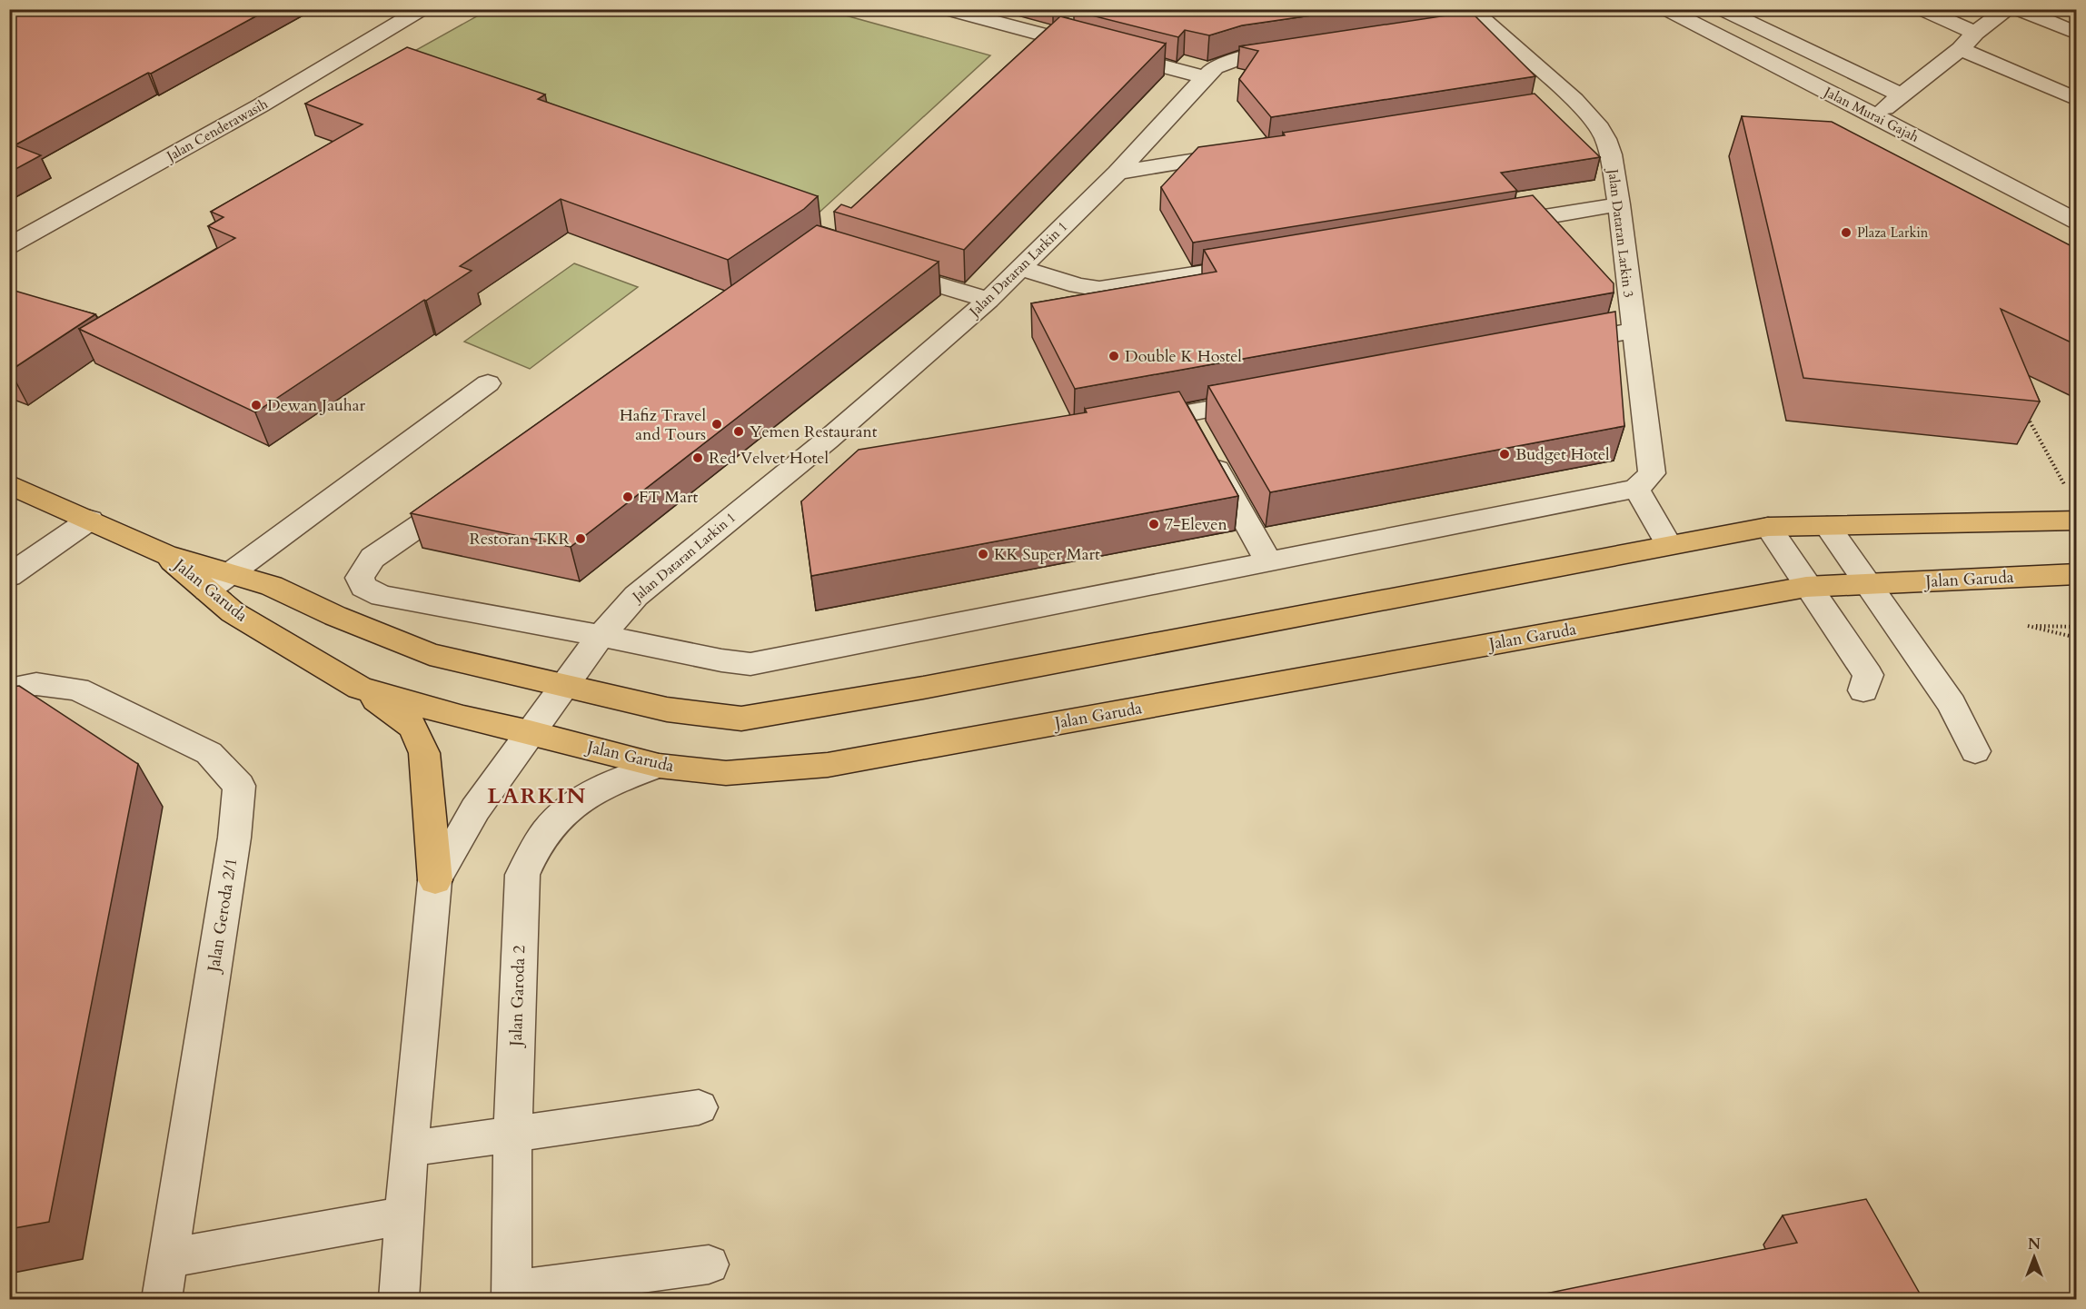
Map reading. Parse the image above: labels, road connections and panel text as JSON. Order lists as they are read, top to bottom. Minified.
{"streets":{"main road":["Jalan Garuda"],"street":["Jalan Murai Gajah","Jalan Cenderawasih","Jalan Dataran Larkin 3","Jalan Dataran Larkin 1","Jalan Geroda 2/1","Jalan Garoda 2"]},"crossings":[["Jalan Dataran Larkin 1","Jalan Garuda"],["Jalan Garuda","Jalan Garoda 2"]],"districts":["LARKIN"],"places":["Plaza Larkin","Double K Hostel","Dewan Jauhar","Hafiz Travel and Tours","Yemen Restaurant","Budget Hotel","Red Velvet Hotel","FT Mart","7-Eleven","Restoran TKR","KK Super Mart"],"north":"top"}
